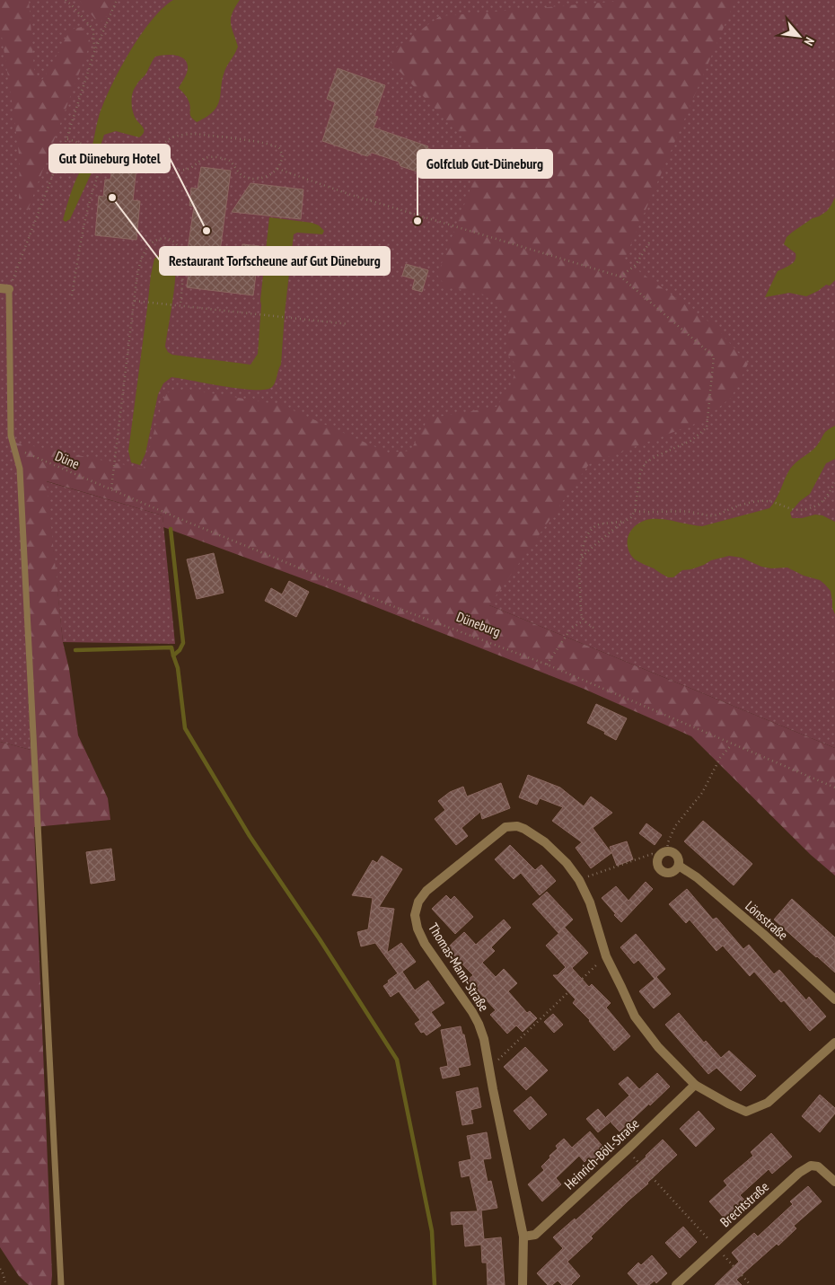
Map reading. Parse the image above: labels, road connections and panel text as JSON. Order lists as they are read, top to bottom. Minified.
{"streets":{"street":["Lönsstraße","Thomas-Mann-Straße","Heinrich-Böll-Straße","Brechtstraße"],"path":["Düne","Düneburg"]},"crossings":[["Düne","Düneburg"],["Thomas-Mann-Straße","Heinrich-Böll-Straße"]],"places":["Restaurant Torfscheune auf Gut Düneburg","Golfclub Gut-Düneburg","Gut Düneburg Hotel"],"north":"bottom right"}
